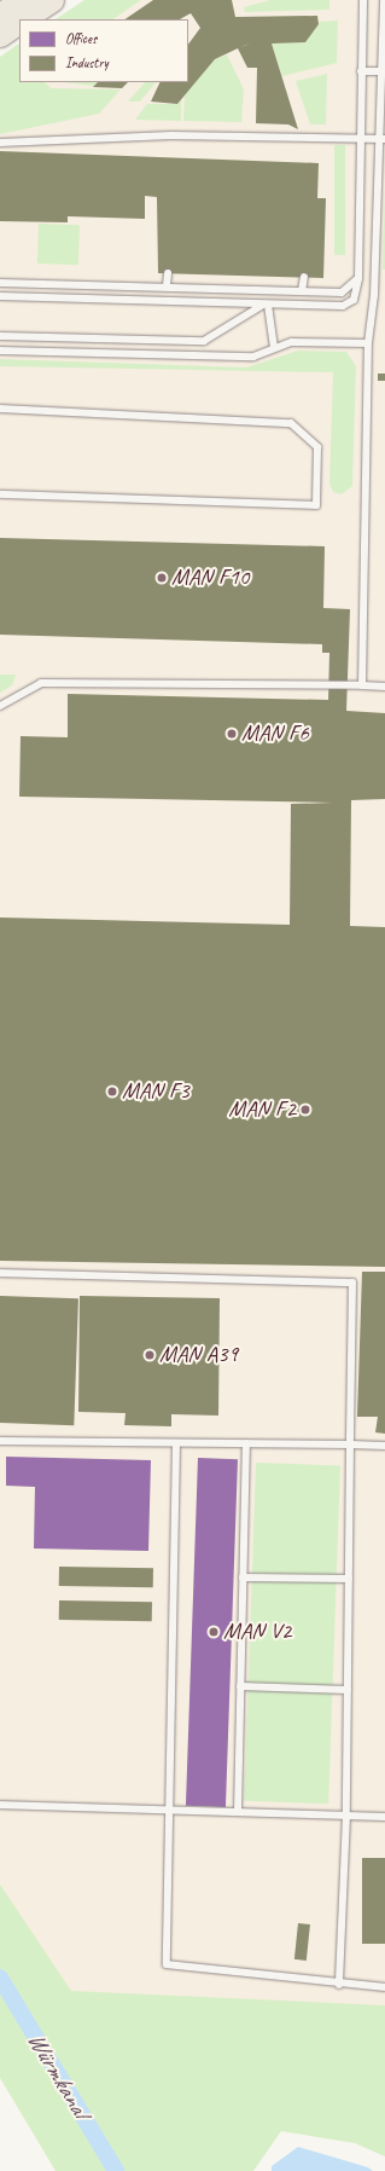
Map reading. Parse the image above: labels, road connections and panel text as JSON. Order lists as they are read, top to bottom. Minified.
{"water":["Würmkanal"],"places":["MAN F10","MAN F6","MAN F3","MAN F2","MAN A39","MAN V2"],"legend":["Offices","Industry"]}
